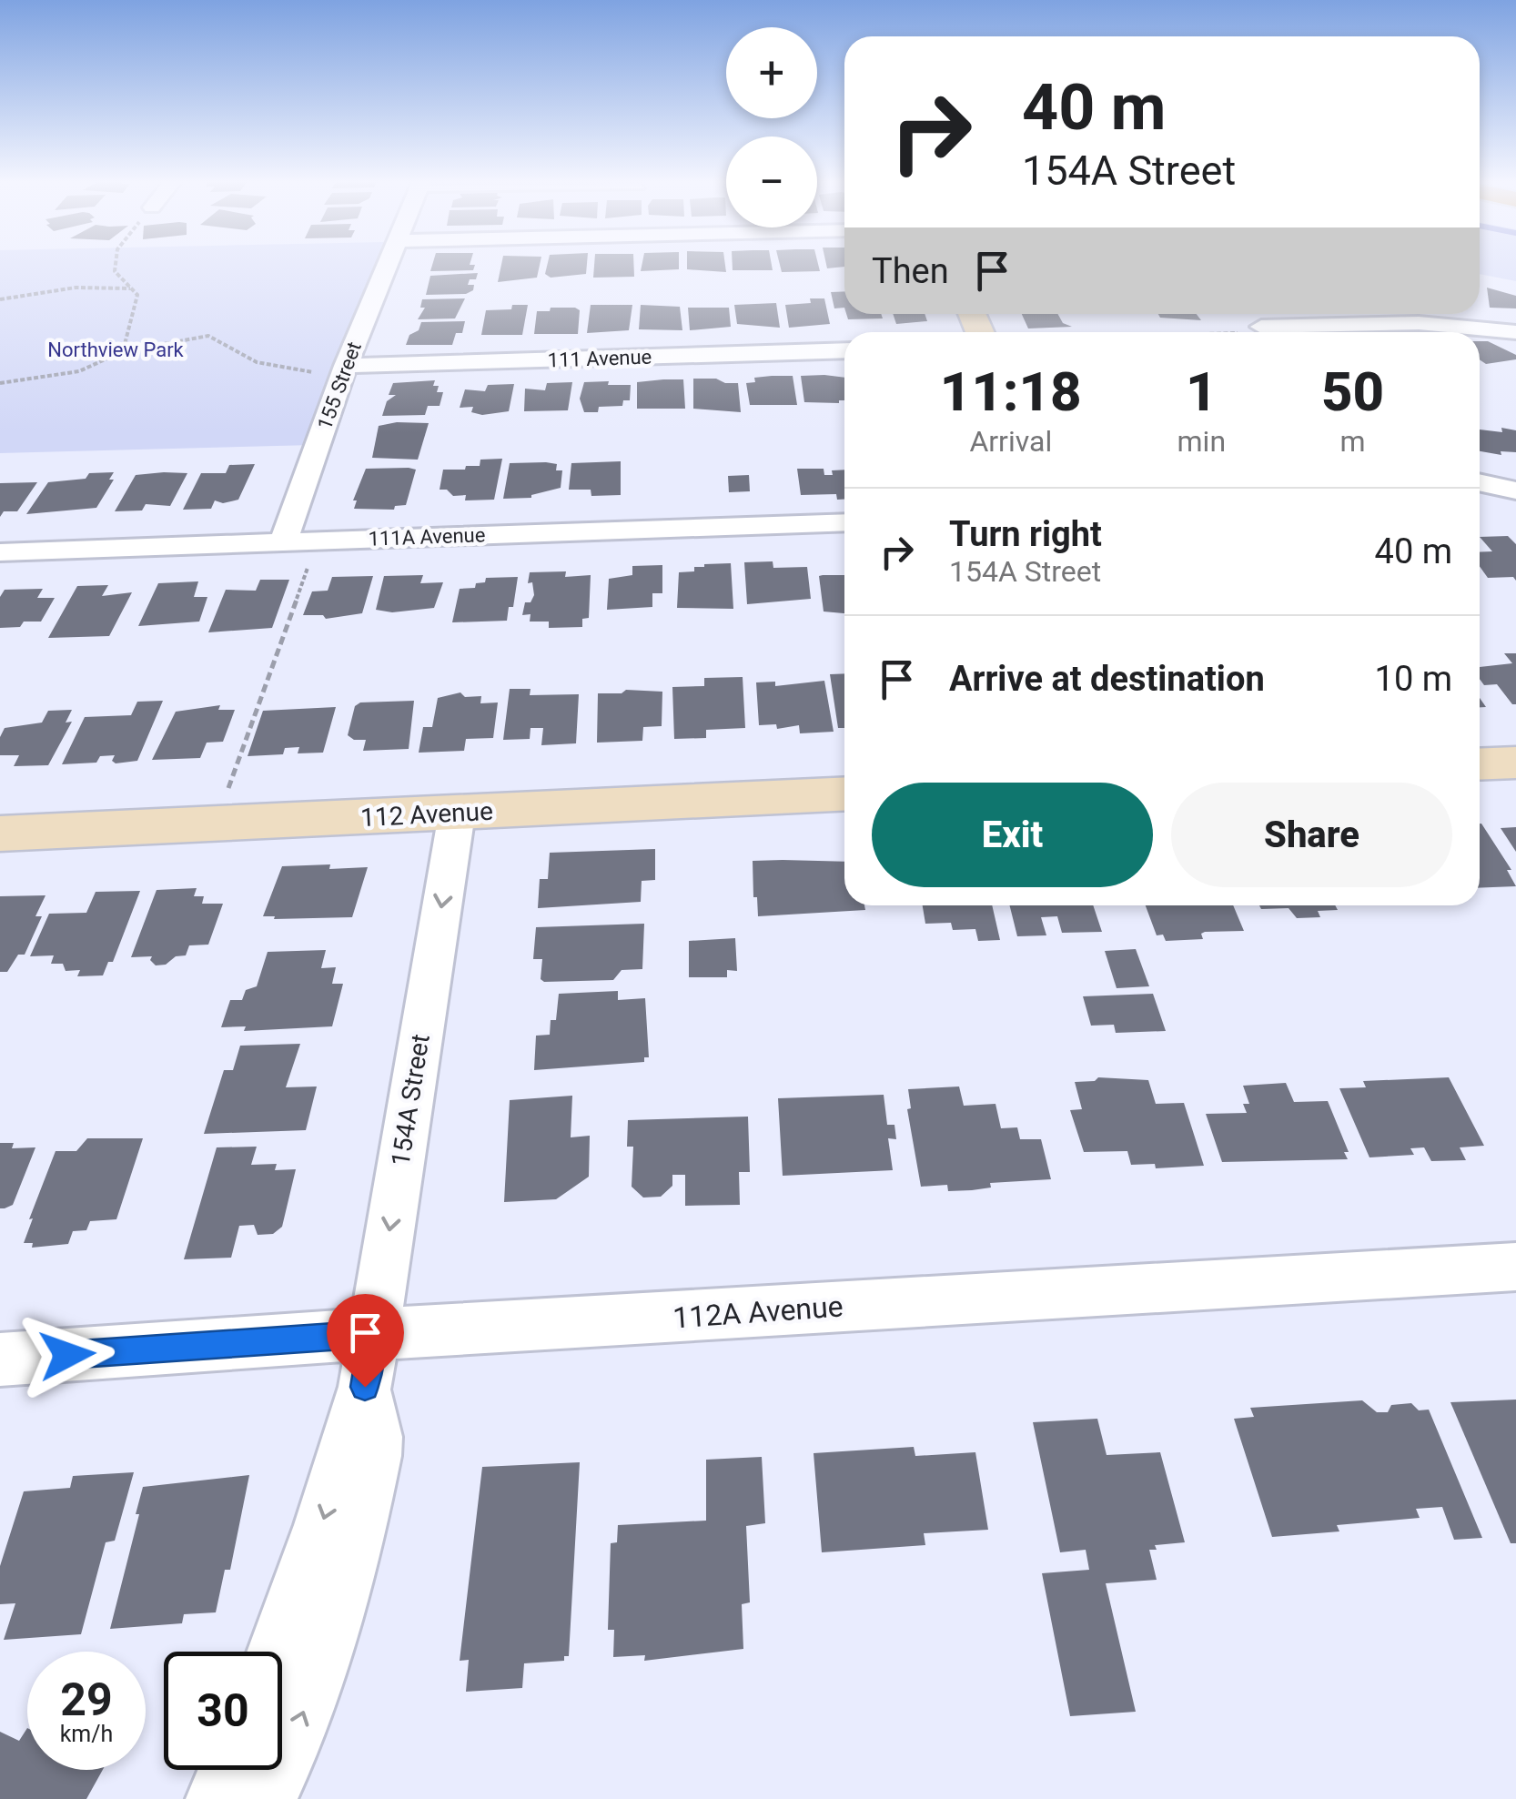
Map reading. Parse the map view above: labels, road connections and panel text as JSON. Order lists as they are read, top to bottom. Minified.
{"streets":{"street":["111 Avenue","155 Street","111A Avenue","112 Avenue","154A Street","112A Avenue"]},"crossings":[["111 Avenue","155 Street"],["155 Street","111A Avenue"],["112 Avenue","154A Street"],["154A Street","112A Avenue"]],"parks":["Northview Park"],"page":{"map_buttons":["+","−"],"turn":["40 m","154A Street"],"then":"Then","eta":["11:18","Arrival","1","min","50","m"],"list":[{"name":"Turn right","note":"154A Street","value":"40 m"},{"name":"Arrive at destination","value":"10 m"}],"buttons":["Exit","Share"],"speed":"29 km/h","limit":"30"}}
